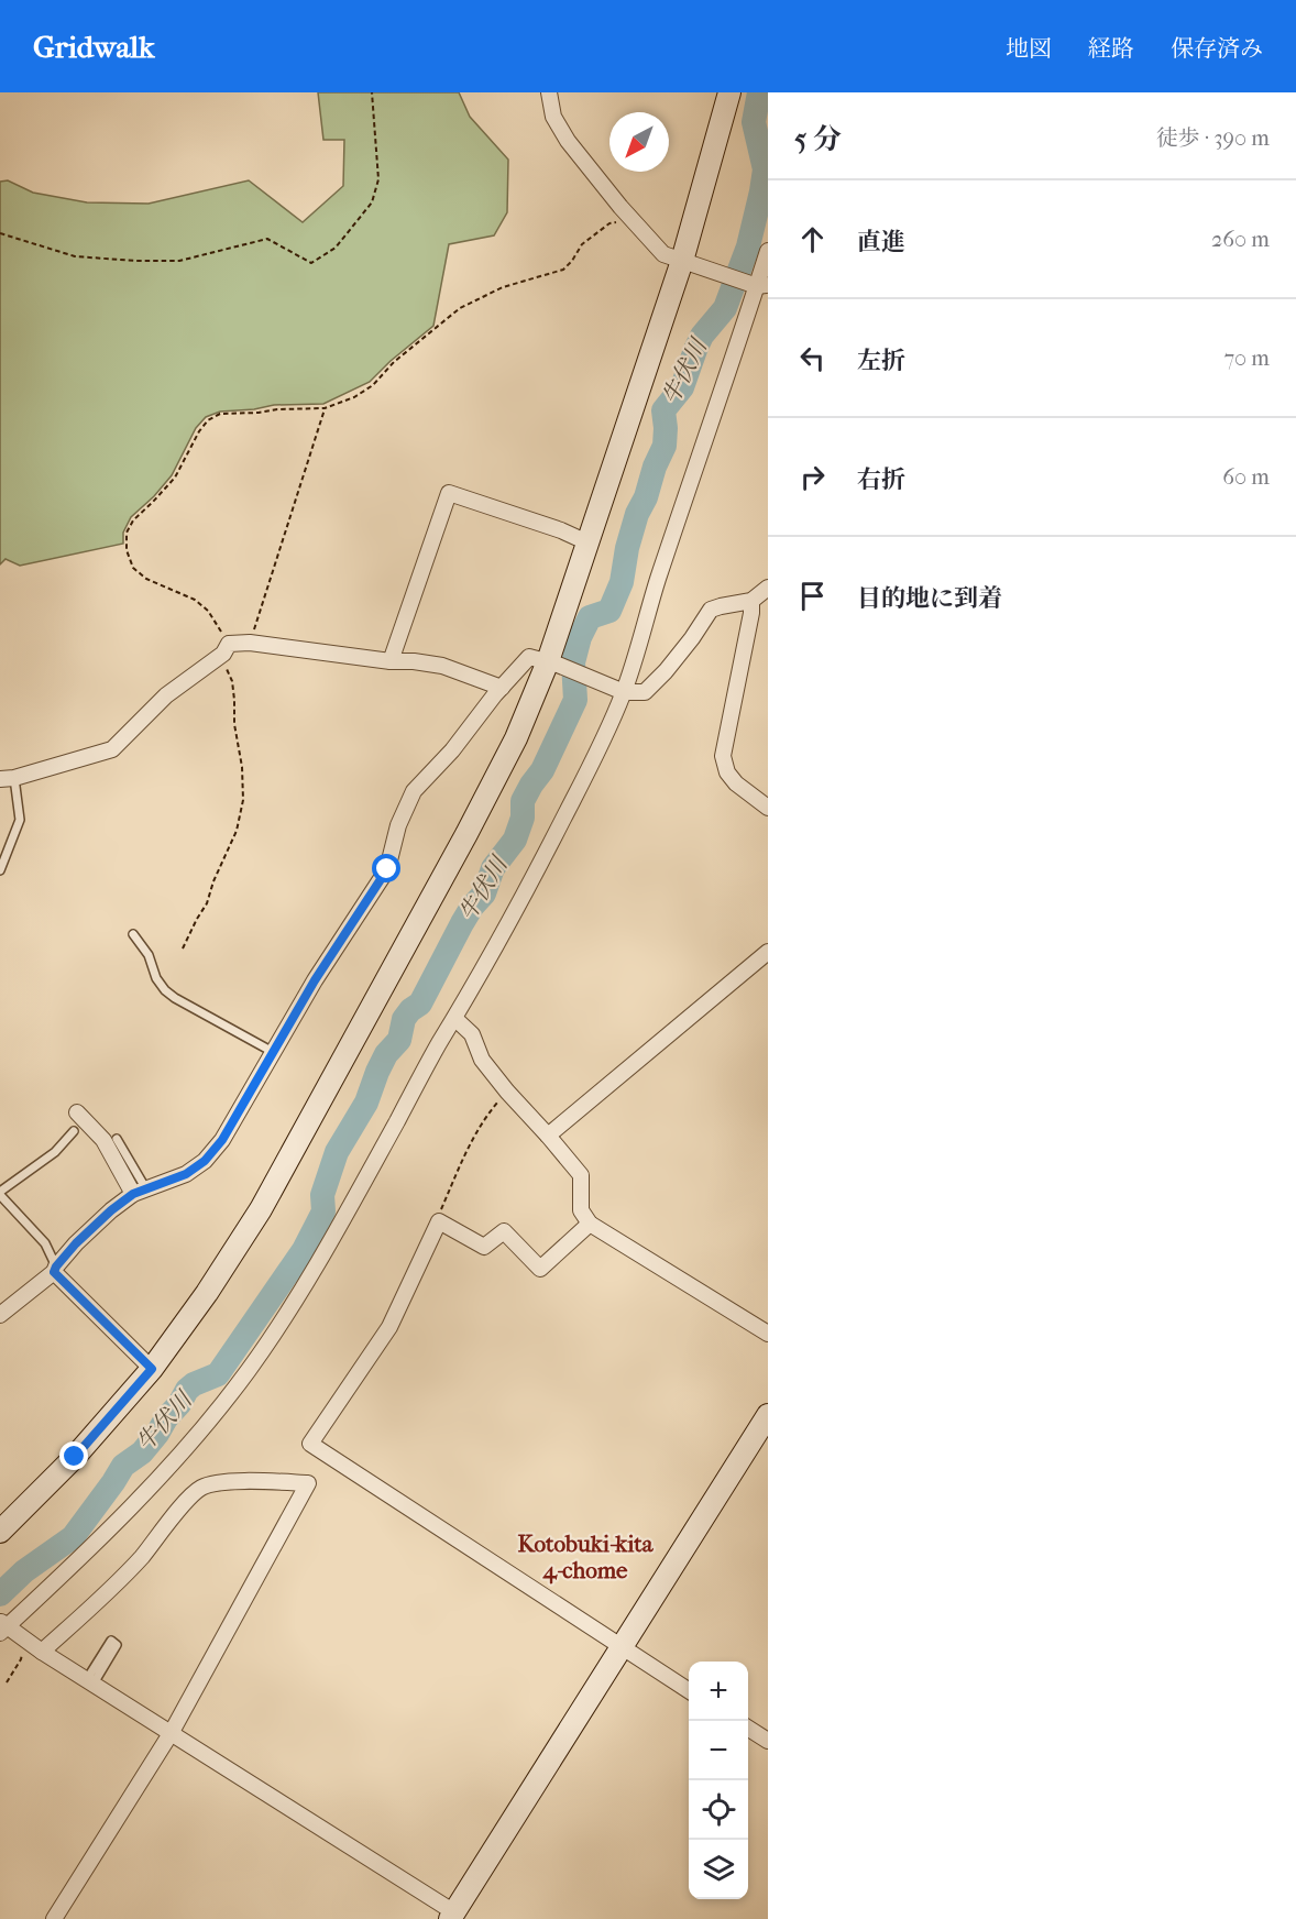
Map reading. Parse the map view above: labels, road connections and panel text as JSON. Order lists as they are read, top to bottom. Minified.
{"districts":["Kotobuki-kita 4-chome"],"water":["牛伏川"],"north":"bottom left","page":{"header":"Gridwalk","nav":["地図","経路","保存済み"],"heading":["5 分","徒歩 · 390 m"],"list":[["直進","260 m"],["左折","70 m"],["右折","60 m"],"目的地に到着"],"map_buttons":["+","−"]}}
